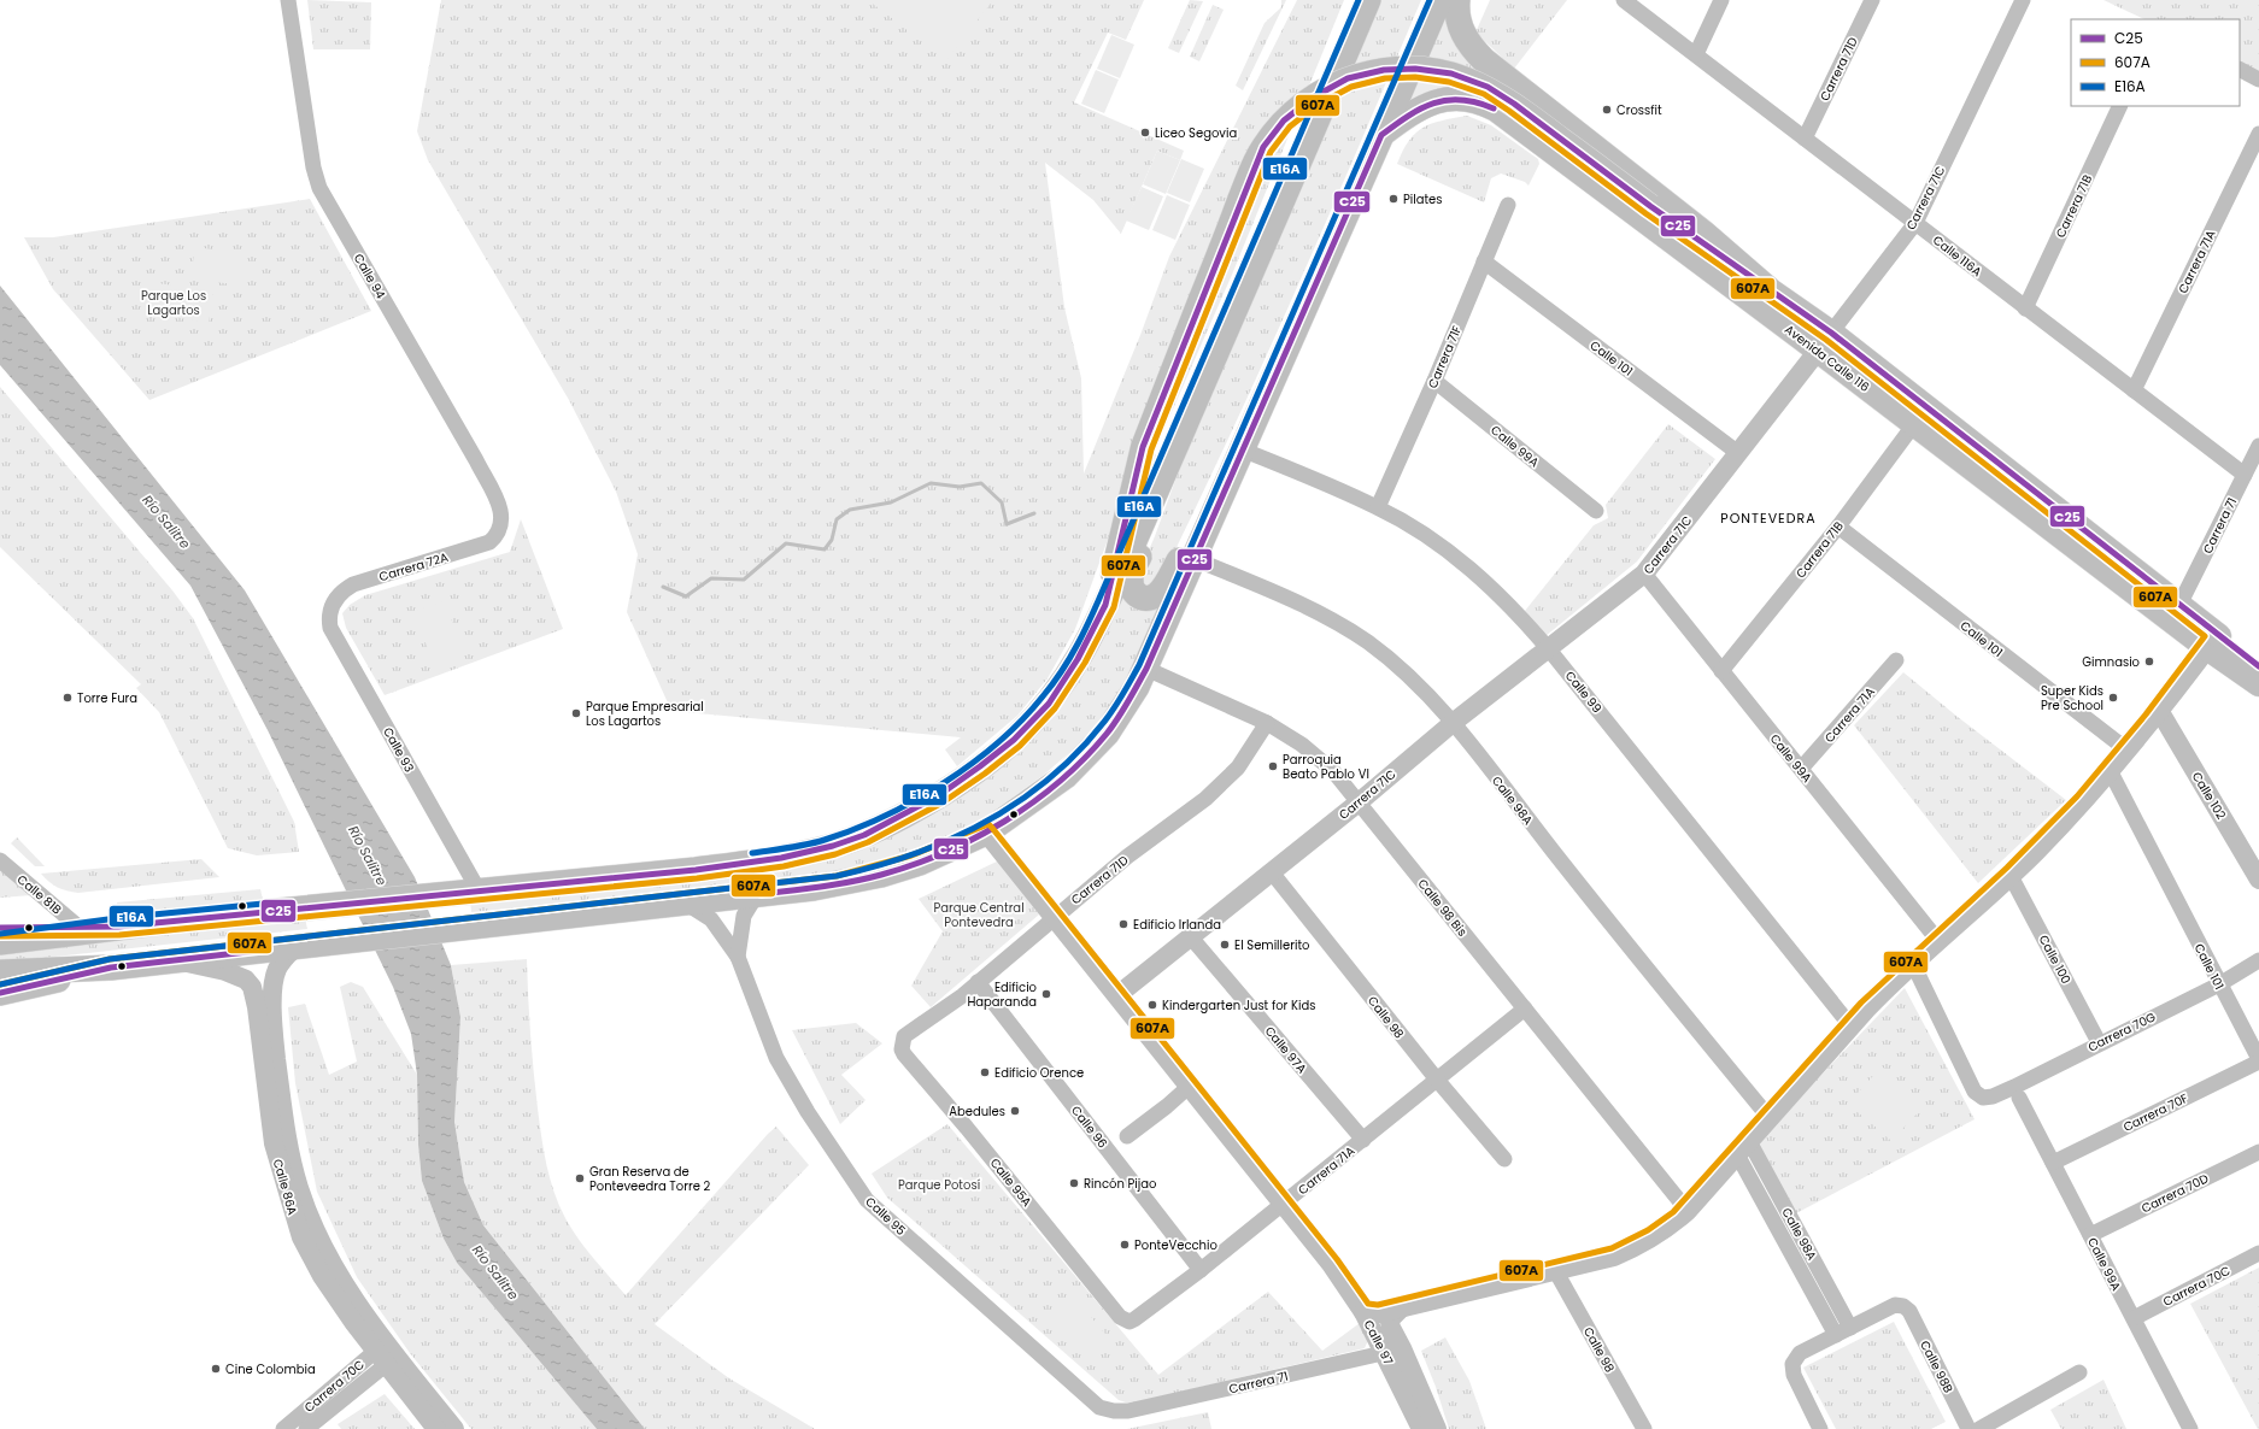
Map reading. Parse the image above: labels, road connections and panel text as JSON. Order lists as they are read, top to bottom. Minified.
{"streets":{"main road":["Avenida Calle 116"],"street":["Carrera 71D","Carrera 71C","Carrera 71B","Calle 116A","Carrera 71A","Calle 94","Carrera 71F","Calle 101","Calle 99A","Carrera 71","Carrera 72A","Calle 99","Calle 93","Calle 102","Calle 98A","Calle 81B","Calle 98 Bis","Calle 100","Calle 98","Carrera 70G","Calle 97A","Carrera 70F","Calle 96","Calle 95A","Calle 86A","Carrera 70D","Calle 95","Carrera 70C","Calle 97","Calle 98B"]},"crossings":[["Carrera 71D","Calle 116A"],["Carrera 71D","Calle 98 Bis"],["Carrera 71D","Calle 96"],["Carrera 71D","Calle 95A"],["Carrera 71D","Calle 97"],["Carrera 71C","Calle 116A"],["Carrera 71C","Calle 101"],["Carrera 71C","Avenida Calle 116"],["Carrera 71C","Calle 99A"],["Carrera 71C","Calle 99"],["Carrera 71C","Calle 98A"],["Carrera 71C","Calle 98 Bis"],["Carrera 71C","Calle 98"],["Carrera 71C","Calle 97A"],["Carrera 71C","Calle 97"],["Carrera 71B","Calle 116A"],["Carrera 71B","Calle 101"],["Carrera 71B","Avenida Calle 116"],["Carrera 71B","Calle 99A"],["Calle 116A","Carrera 71A"],["Calle 116A","Carrera 71"],["Carrera 71A","Calle 99A"],["Carrera 71A","Calle 98 Bis"],["Carrera 71A","Calle 98"],["Carrera 71A","Calle 97A"],["Carrera 71A","Calle 96"],["Carrera 71A","Calle 95A"],["Carrera 71A","Calle 97"],["Calle 94","Carrera 72A"],["Carrera 71F","Calle 101"],["Carrera 71F","Calle 99A"],["Carrera 71F","Calle 99"],["Calle 101","Carrera 70G"],["Calle 101","Carrera 70F"],["Avenida Calle 116","Carrera 71"],["Calle 99A","Carrera 70F"],["Calle 99A","Carrera 70D"],["Calle 99A","Carrera 70C"],["Carrera 71","Calle 95"],["Carrera 71","Calle 97"],["Carrera 72A","Calle 93"],["Calle 98A","Calle 98B"],["Calle 100","Carrera 70G"],["Calle 86A","Carrera 70C"]],"districts":["PONTEVEDRA"],"water":["Río Salitre"],"parks":["Parque Los Lagartos","Parque Central Pontevedra","Parque Potosí"],"places":["Crossfit","Liceo Segovia","Pilates","Gimnasio","Torre Fura","Super Kids Pre School","Parque Empresarial Los Lagartos","Parroquia Beato Pablo VI","Edificio Irlanda","El Semillerito","Edificio Haparanda","Kindergarten Just for Kids","Edificio Orence","Abedules","Gran Reserva de Ponteveedra Torre 2","Rincón Pijao","PonteVecchio","Cine Colombia"],"lines":["transit line E16A","transit line C25","transit line 607A"],"legend":["C25","607A","E16A"]}
